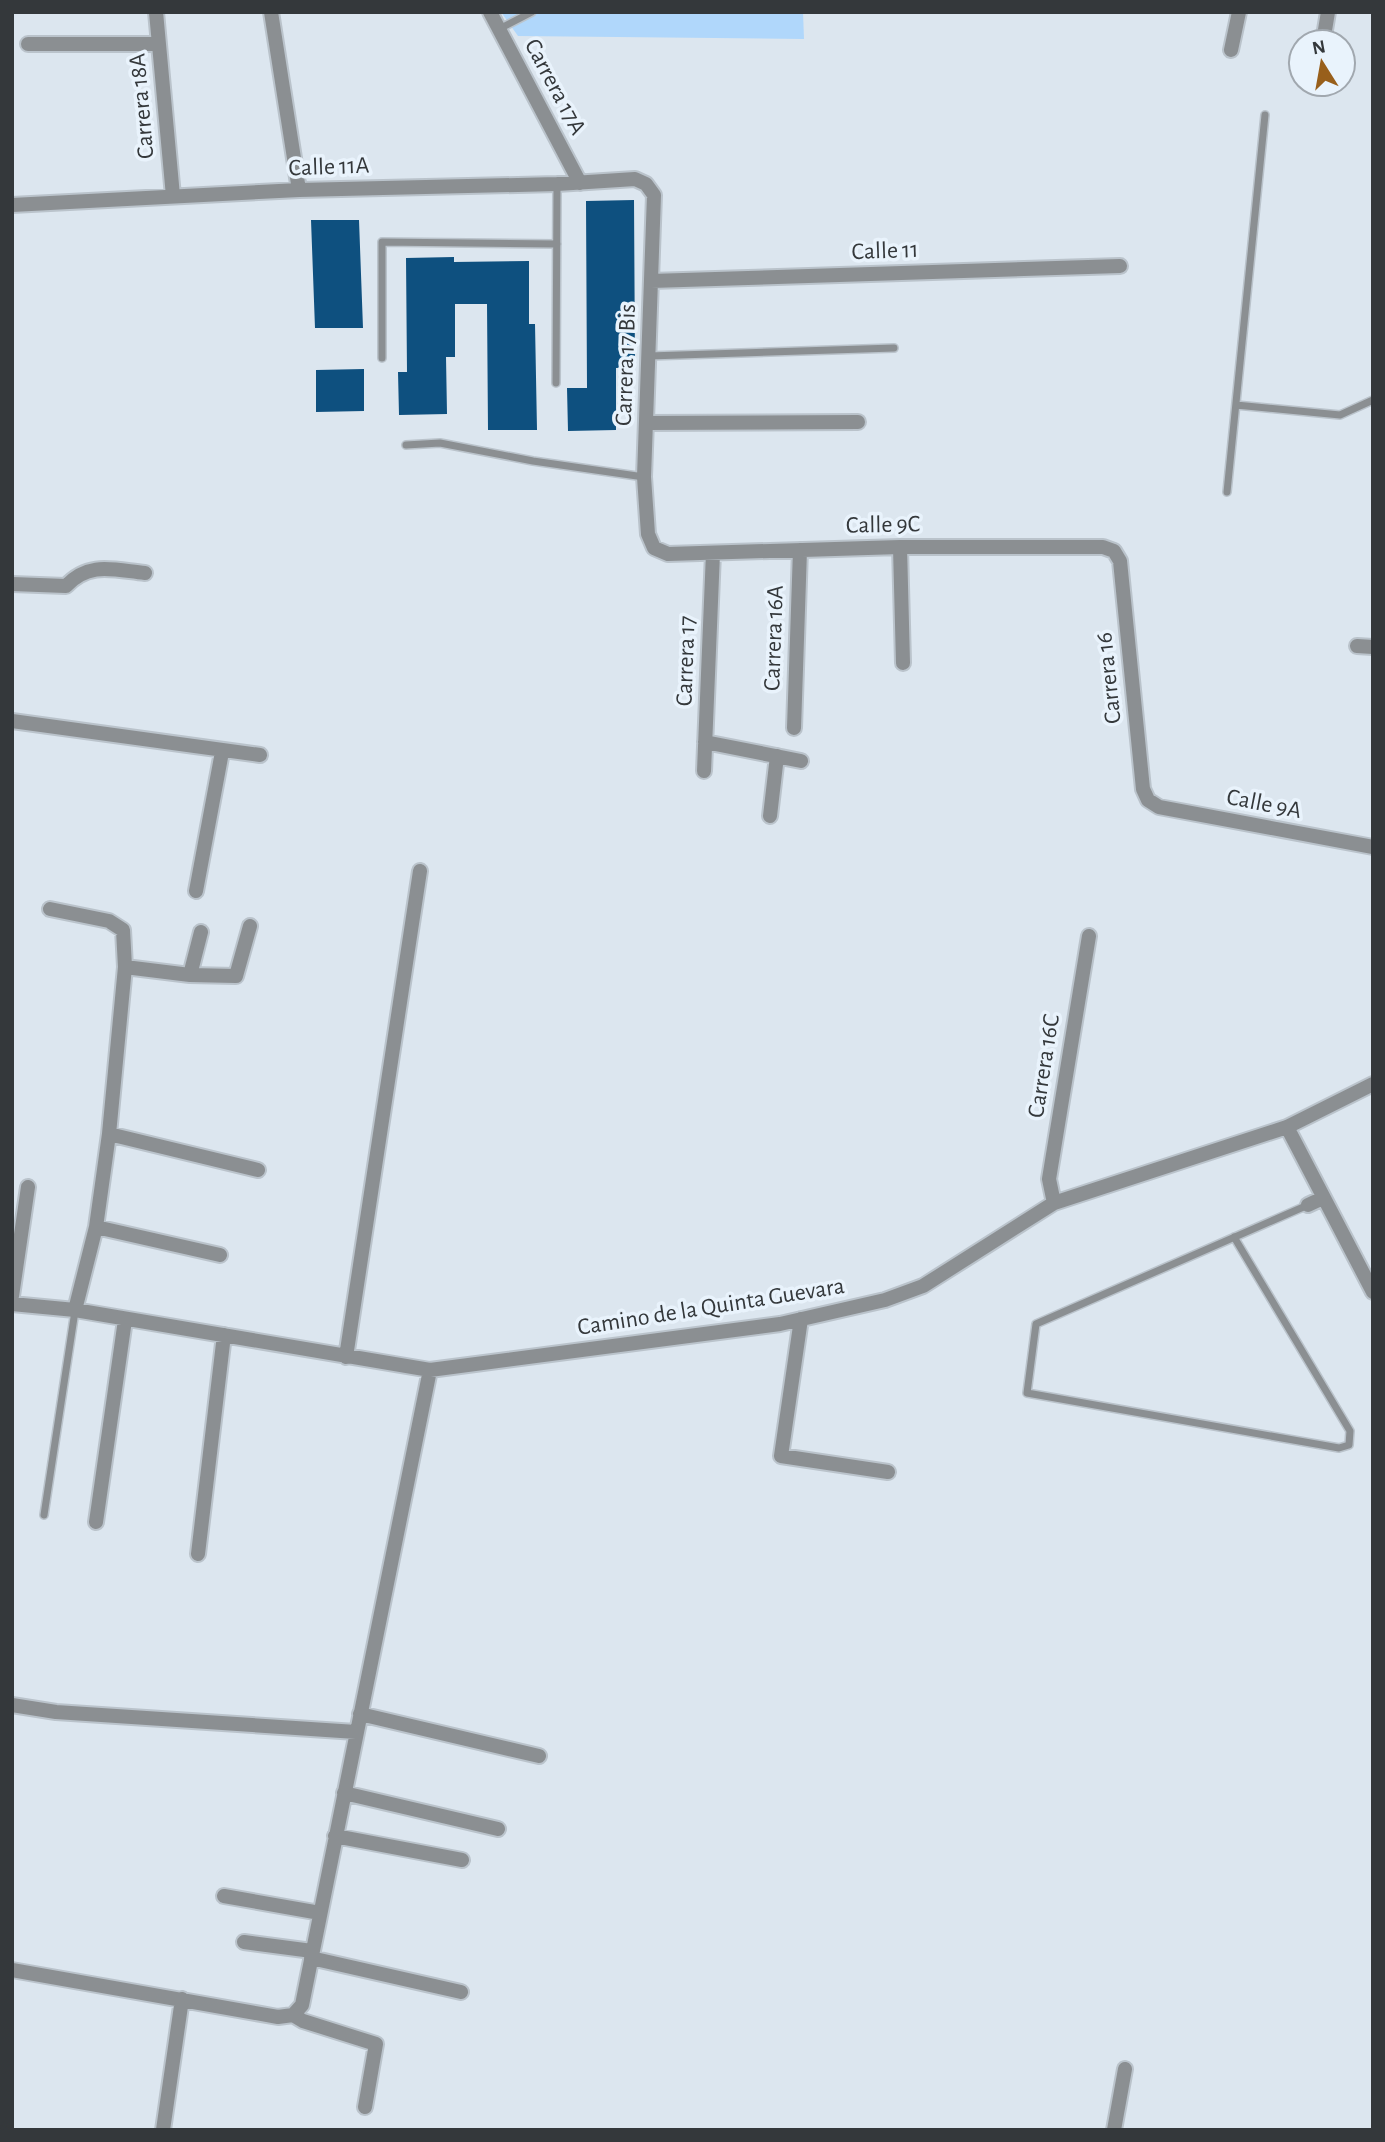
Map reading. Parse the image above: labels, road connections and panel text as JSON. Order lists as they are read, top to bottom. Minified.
{"streets":{"street":["Carrera 17A","Carrera 18A","Calle 11A","Calle 11","Carrera 17 Bis","Calle 9C","Carrera 16A","Carrera 17","Carrera 16","Calle 9A","Carrera 16C","Camino de la Quinta Guevara"]},"crossings":[["Carrera 17A","Calle 11A"],["Carrera 18A","Calle 11A"],["Calle 11A","Carrera 17 Bis"],["Calle 11","Carrera 17 Bis"],["Carrera 17 Bis","Calle 9C"],["Calle 9C","Carrera 16A"],["Calle 9C","Carrera 17"],["Calle 9C","Carrera 16"],["Carrera 16","Calle 9A"],["Carrera 16C","Camino de la Quinta Guevara"]],"north":"top"}
